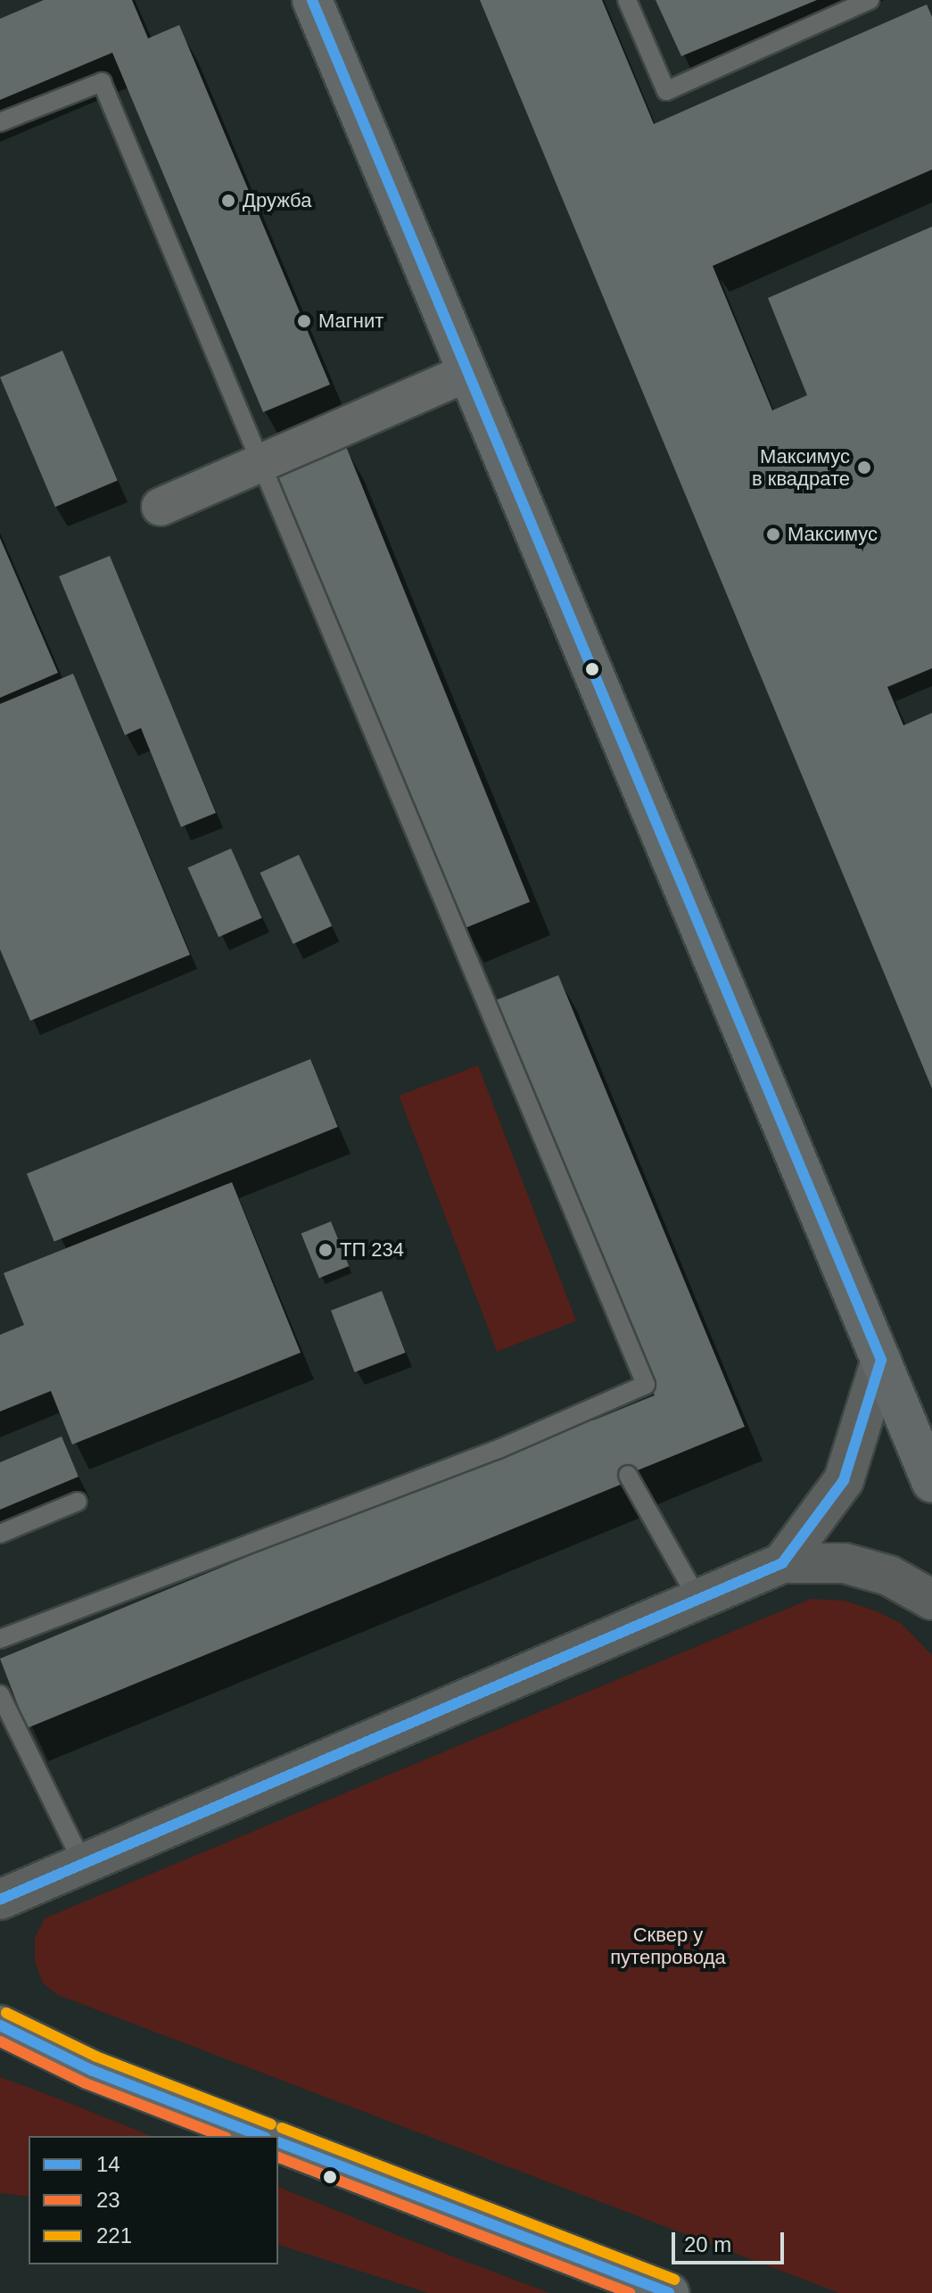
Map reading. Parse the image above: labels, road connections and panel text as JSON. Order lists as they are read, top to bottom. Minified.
{"parks":["Сквер у путепровода"],"places":["Дружба","Магнит","Максимус в квадрате","Максимус","ТП 234"],"lines":["transit line 14","transit line 221","transit line 23"],"legend":["14","23","221"],"scale_bar":"20 m"}
